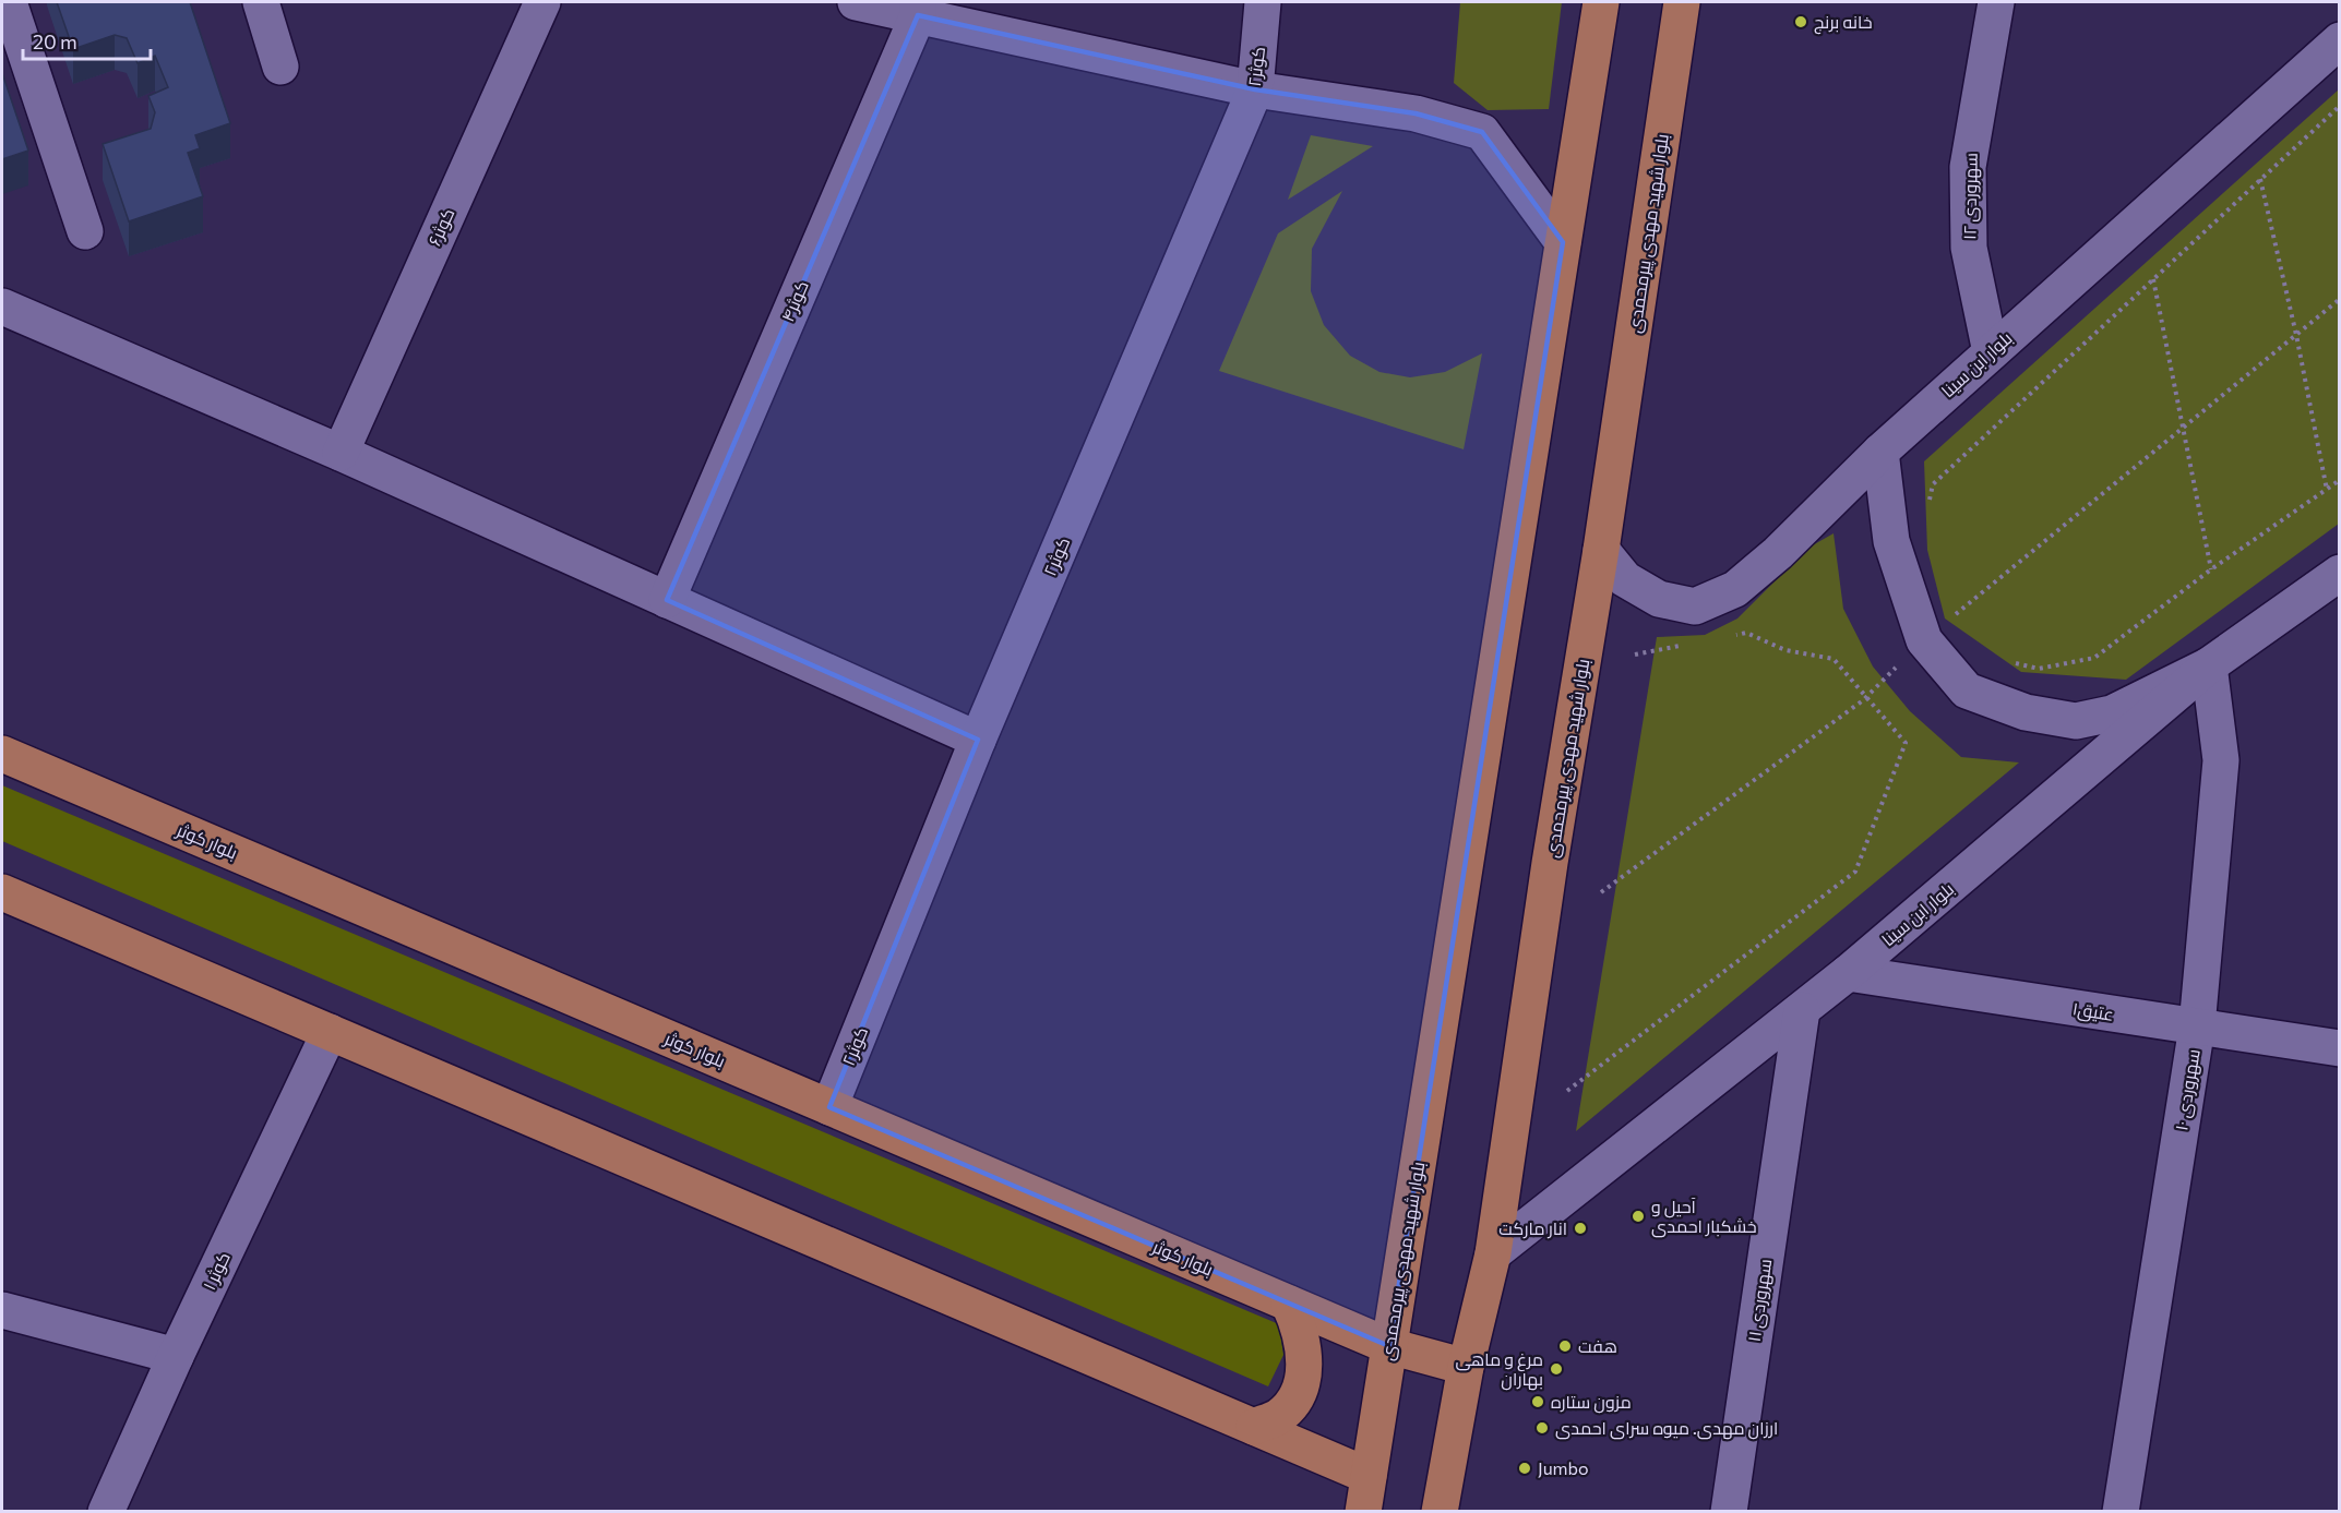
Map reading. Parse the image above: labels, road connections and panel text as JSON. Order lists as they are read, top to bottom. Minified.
{"streets":{"main road":["بلوار شهید مهدی پیرمحمدی","بلوار کوثر"],"street":["کوثر۲","سهروردی ۱۲","کوثر۶","کوثر۴","بلوار ابن سینا","عتیق۱","سهروردی ۱۰","کوثر ۱","سهروردی ١١"]},"crossings":[["کوثر۲","بلوار کوثر"],["سهروردی ۱۲","بلوار ابن سینا"],["بلوار شهید مهدی پیرمحمدی","بلوار ابن سینا"],["بلوار شهید مهدی پیرمحمدی","بلوار کوثر"],["بلوار ابن سینا","عتیق۱"],["بلوار ابن سینا","سهروردی ۱۰"],["بلوار ابن سینا","سهروردی ١١"],["عتیق۱","سهروردی ۱۰"]],"places":["خانه برنج","آحیل و خشکبار احمدی","انار مارکت","هفت","مرغ و ماهی بهاران","مزون ستاره","ارزان مهدی. میوه سرای احمدی","Jumbo"],"scale_bar":"20 m"}
